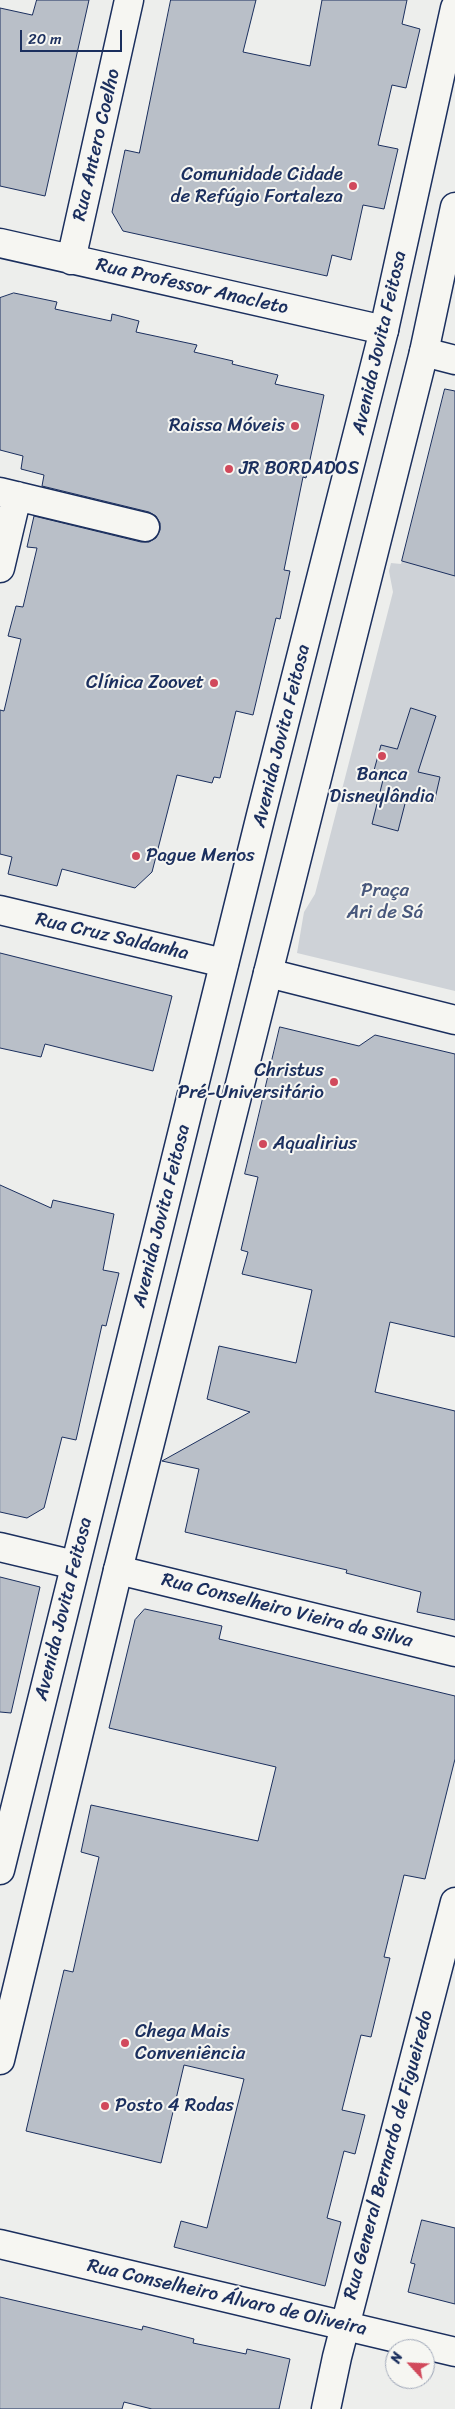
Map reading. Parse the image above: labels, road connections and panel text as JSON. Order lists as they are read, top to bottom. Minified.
{"streets":{"main road":["Rua Antero Coelho","Rua Professor Anacleto","Avenida Jovita Feitosa","Rua Cruz Saldanha","Rua Conselheiro Vieira da Silva","Rua General Bernardo de Figueiredo","Rua Conselheiro Álvaro de Oliveira"]},"crossings":[["Rua Antero Coelho","Rua Professor Anacleto"],["Rua Professor Anacleto","Avenida Jovita Feitosa"],["Avenida Jovita Feitosa","Rua Cruz Saldanha"],["Rua General Bernardo de Figueiredo","Rua Conselheiro Álvaro de Oliveira"]],"parks":["Praça Ari de Sá"],"places":["Comunidade Cidade de Refúgio Fortaleza","Raissa Móveis","JR BORDADOS","Clínica Zoovet","Banca Disneylândia","Pague Menos","Christus Pré-Universitário","Aqualirius","Chega Mais Conveniência","Posto 4 Rodas"],"scale_bar":"20 m","north":"top left"}
